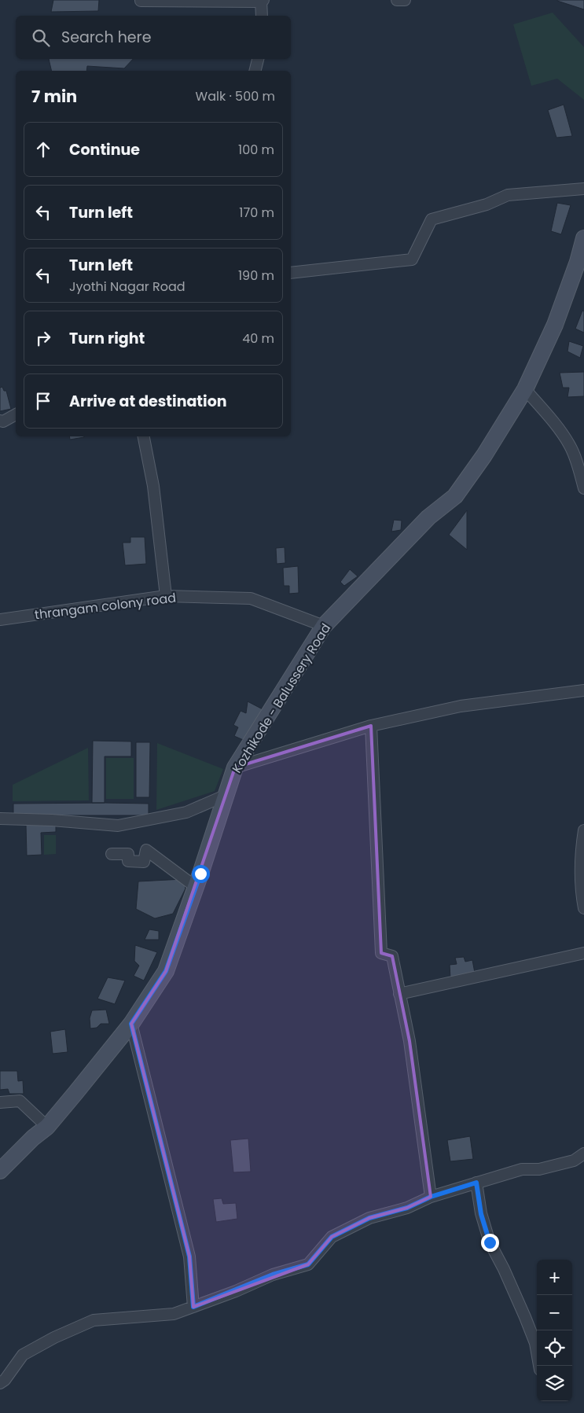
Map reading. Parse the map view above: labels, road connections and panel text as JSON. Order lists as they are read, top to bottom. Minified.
{"streets":{"main road":["Kozhikode - Balussery Road"],"street":["thrangam colony road"]},"crossings":[["thrangam colony road","Kozhikode - Balussery Road"]],"page":{"search":"Search here","heading":["7 min","Walk · 500 m"],"list":[["Continue","100 m"],["Turn left","170 m"],["Turn left","Jyothi Nagar Road","190 m"],["Turn right","40 m"],"Arrive at destination"],"map_buttons":["+","−"]}}
